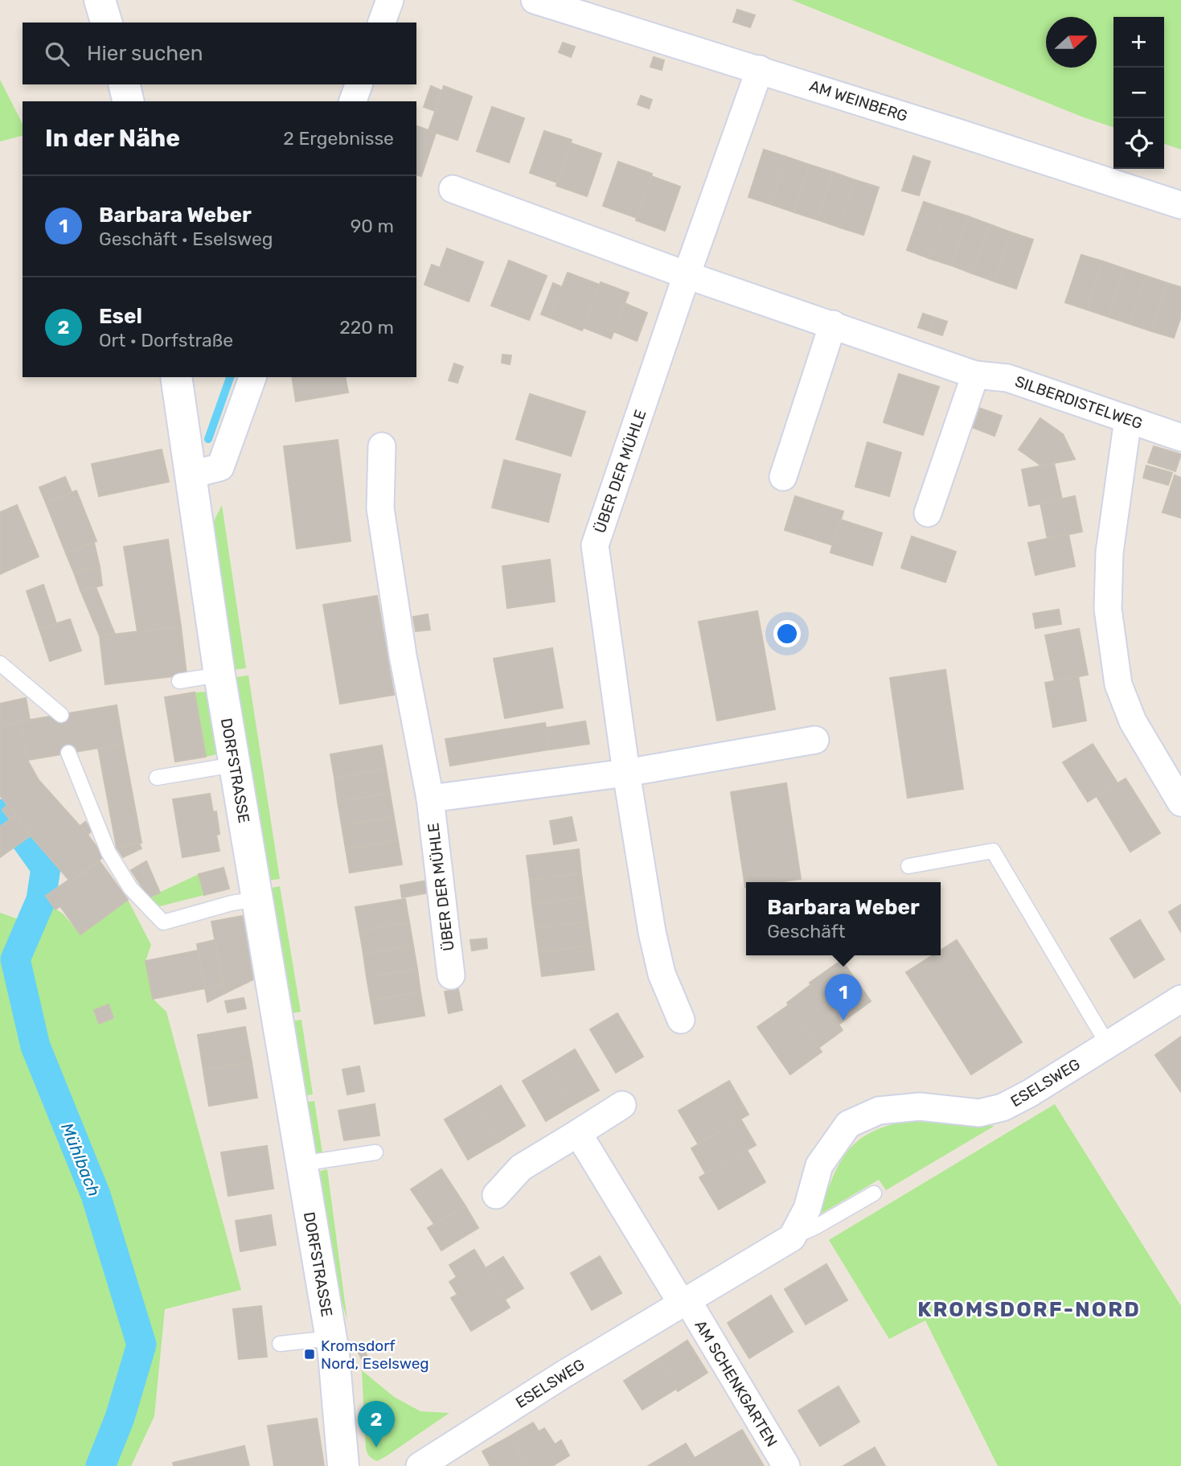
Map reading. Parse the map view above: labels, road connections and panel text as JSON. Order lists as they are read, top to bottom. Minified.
{"streets":{"street":["AM WEINBERG","SILBERDISTELWEG","ÜBER DER MÜHLE","DORFSTRASSE","ESELSWEG","AM SCHENKGARTEN"]},"crossings":[["AM WEINBERG","ÜBER DER MÜHLE"],["SILBERDISTELWEG","ÜBER DER MÜHLE"],["ESELSWEG","AM SCHENKGARTEN"]],"districts":["KROMSDORF-NORD"],"water":["Mühlbach"],"places":{"transit":["Kromsdorf Nord, Eselsweg"]},"north":"right","page":{"map_buttons":["+","−"],"search":"Hier suchen","heading":["In der Nähe","2 Ergebnisse"],"list":[{"mark":"1","name":"Barbara Weber","note":"Geschäft · Eselsweg","value":"90 m"},{"mark":"2","name":"Esel","note":"Ort · Dorfstraße","value":"220 m"}],"popup":["Barbara Weber","Geschäft"],"pins":["1","2"]}}
